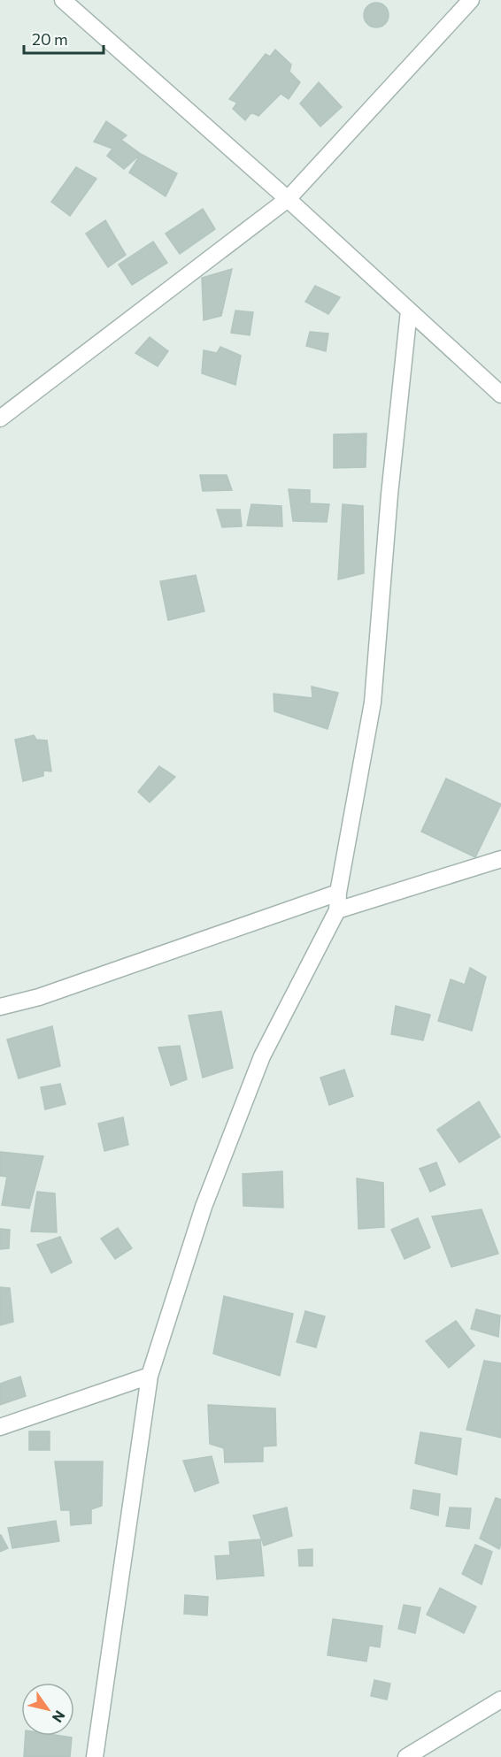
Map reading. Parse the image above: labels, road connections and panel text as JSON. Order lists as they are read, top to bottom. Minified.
{"scale_bar":"20 m","north":"bottom right"}
